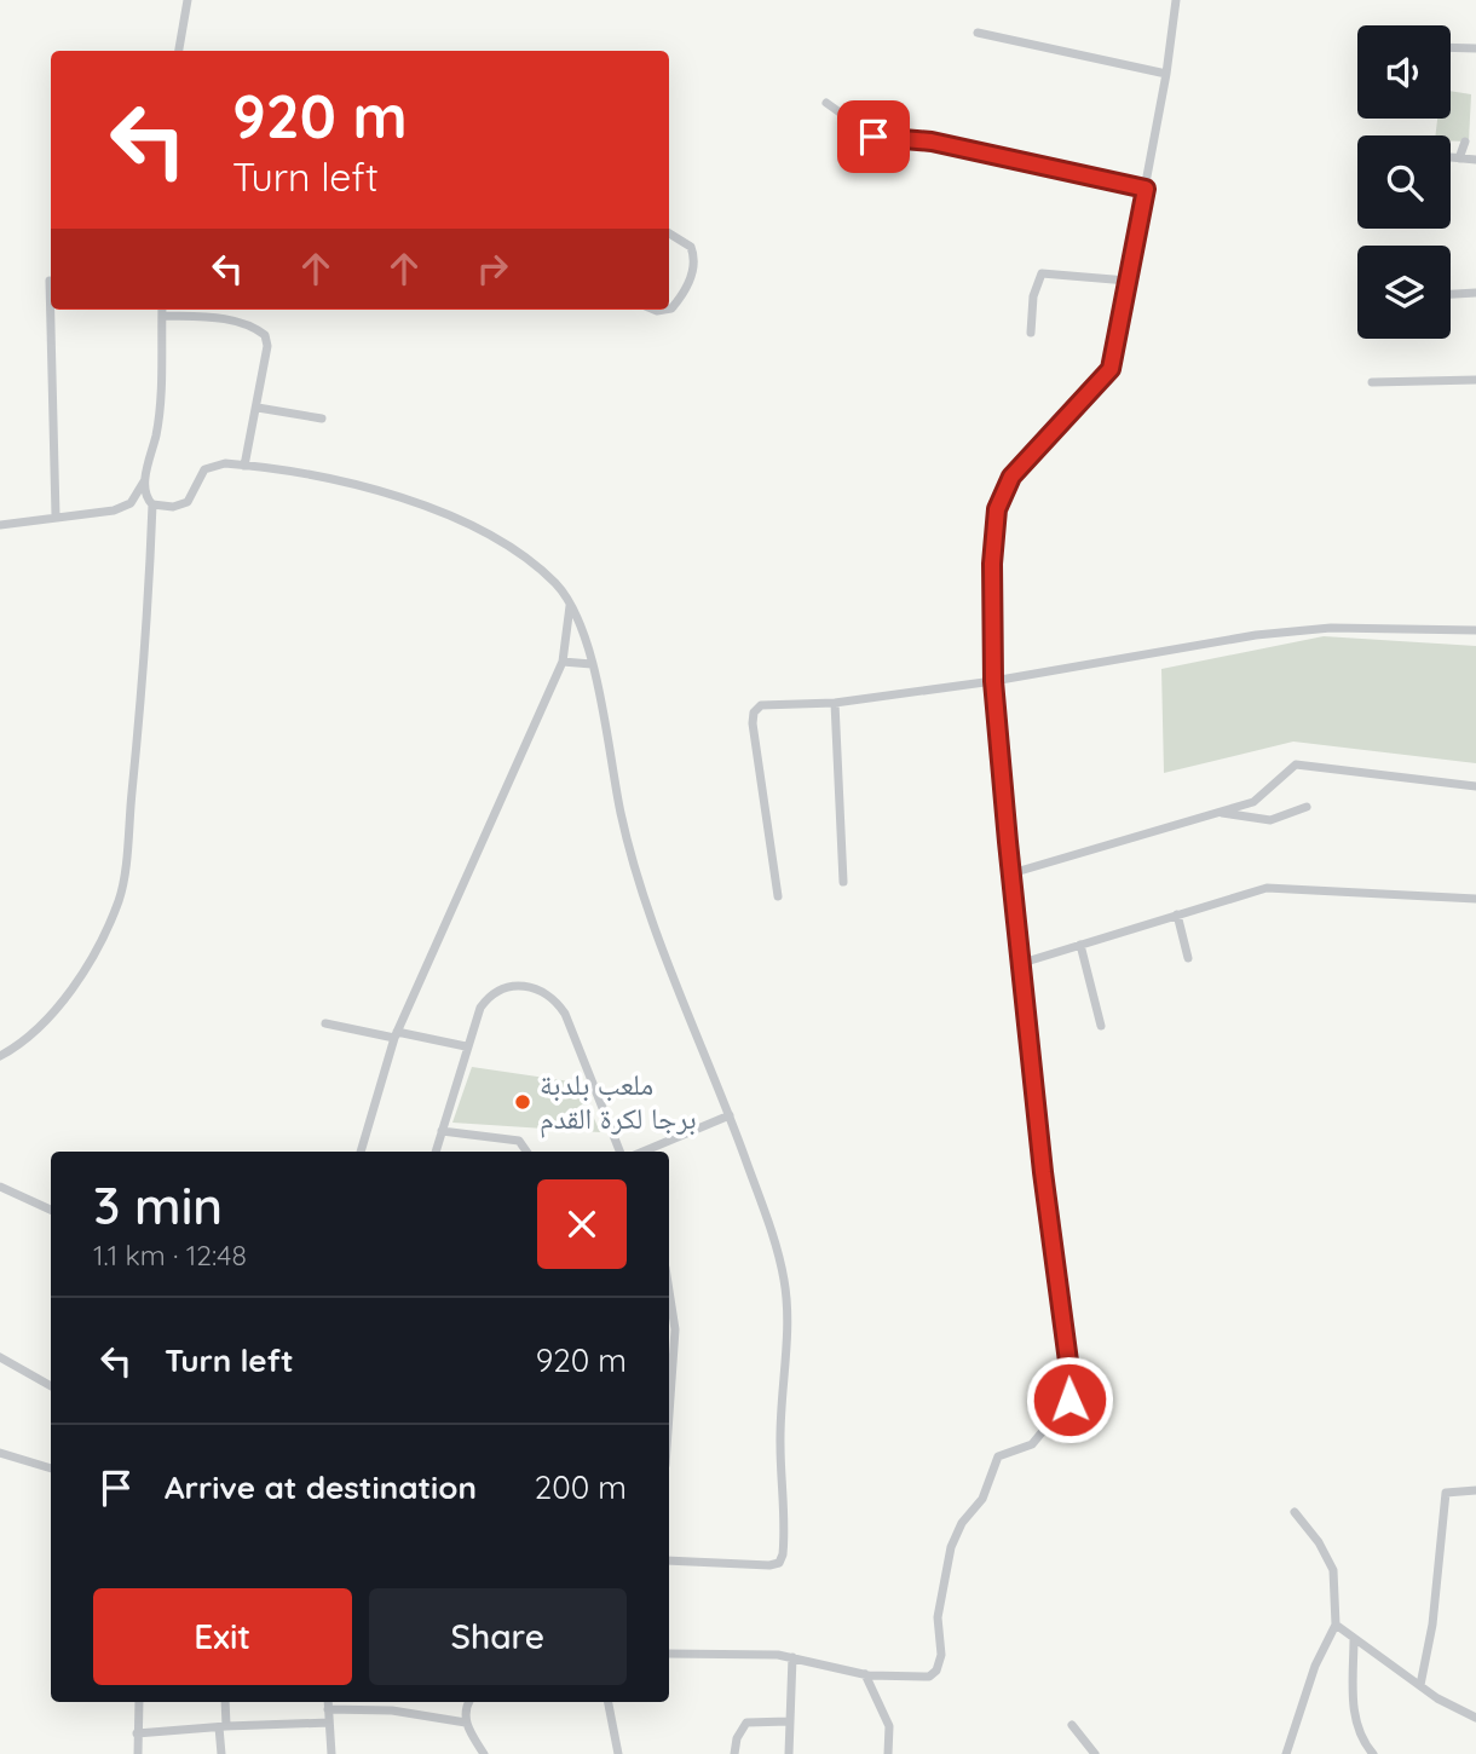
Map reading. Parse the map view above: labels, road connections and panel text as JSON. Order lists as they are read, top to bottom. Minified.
{"places":["ملعب بلدبة برجا لكرة القدم"],"page":{"turn":["920 m","Turn left"],"heading":["3 min","1.1 km · 12:48"],"list":[{"name":"Turn left","value":"920 m"},{"name":"Arrive at destination","value":"200 m"}],"buttons":["Exit","Share"]}}
